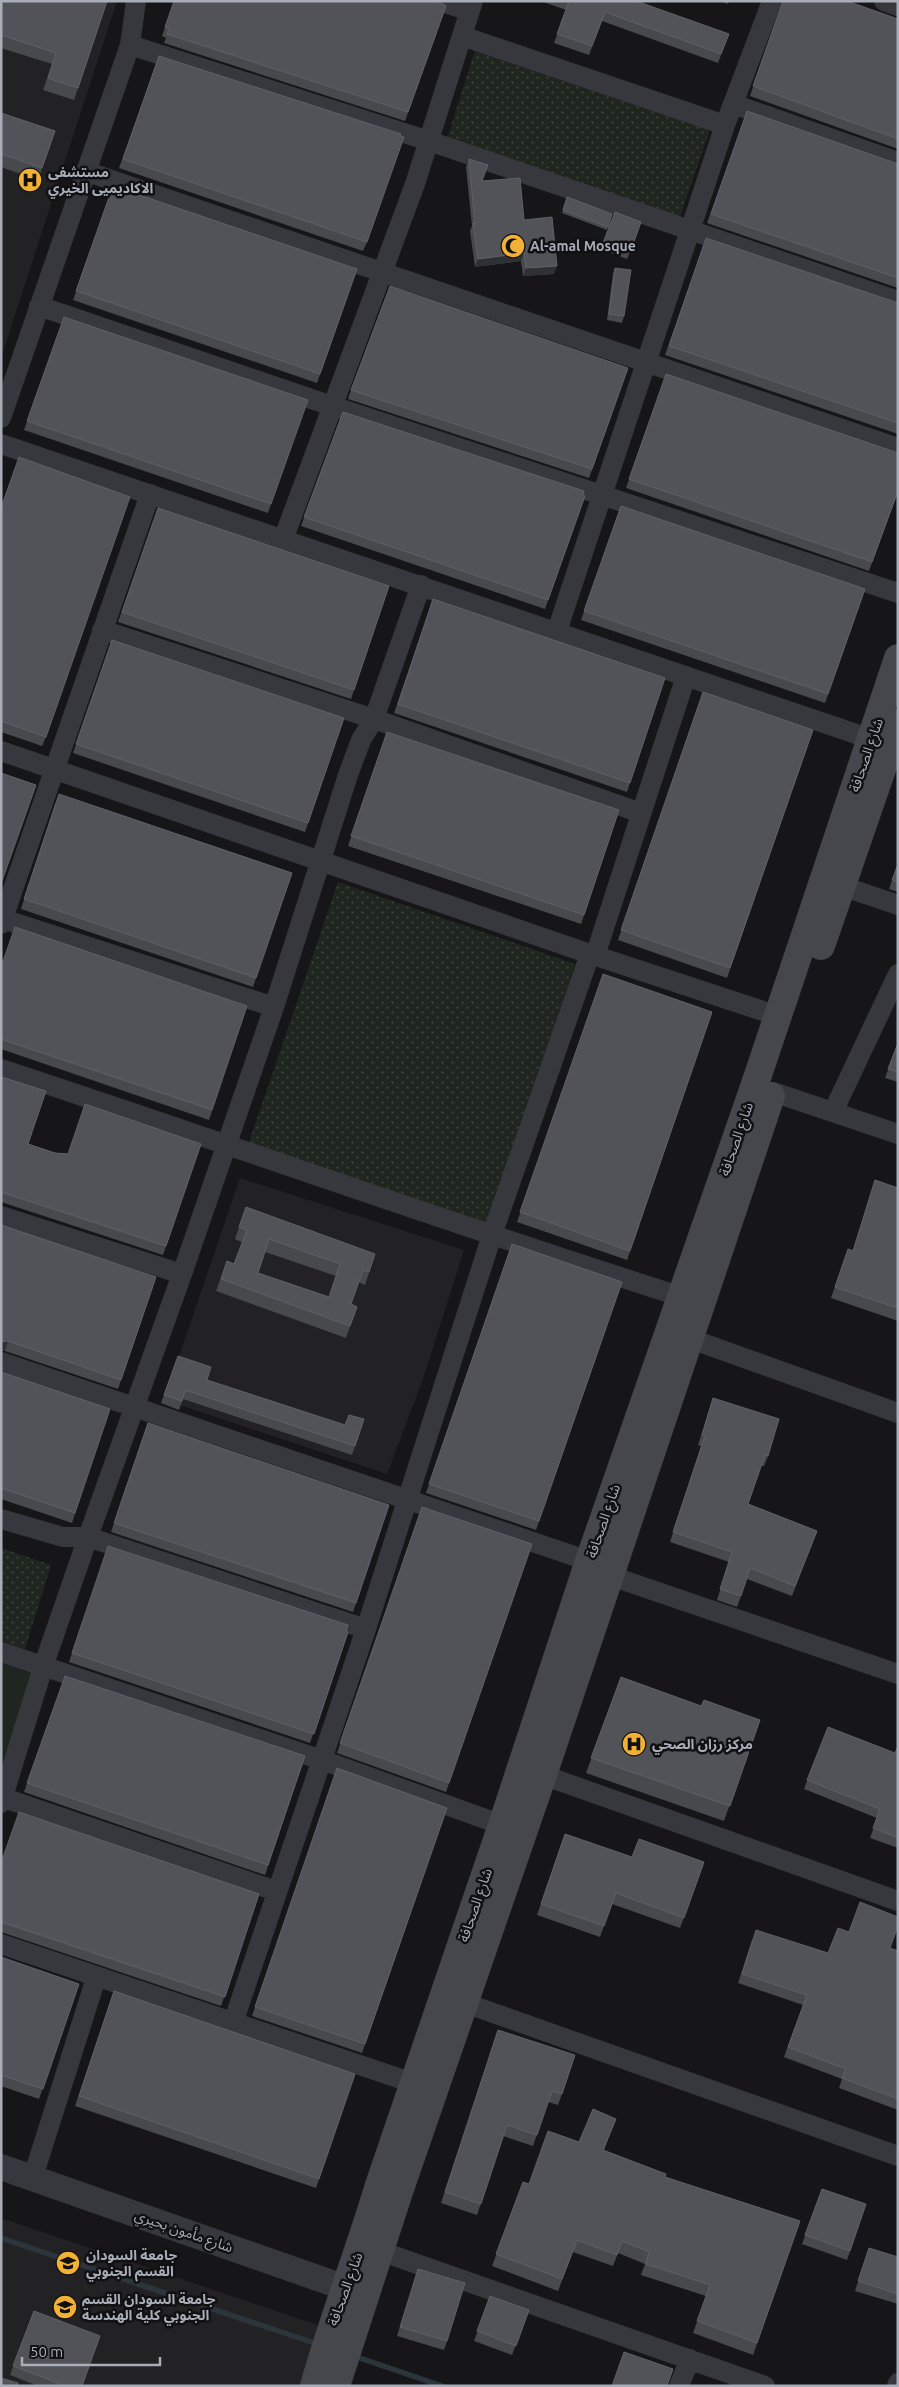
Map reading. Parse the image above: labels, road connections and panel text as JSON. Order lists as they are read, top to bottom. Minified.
{"streets":{"main road":["شارع الصحافة"],"street":["شارع مأمون بحيري"]},"crossings":[["شارع الصحافة","شارع مأمون بحيري"]],"places":{"hospital":["مستشفى الاكاديميى الخيري","مركز رزان الصحي"],"mosque":["Al-amal Mosque"],"school or university":["جامعة السودان القسم الجنوبي","جامعة السودان القسم الجنوبي كلية الهندسة"]},"scale_bar":"50 m"}
